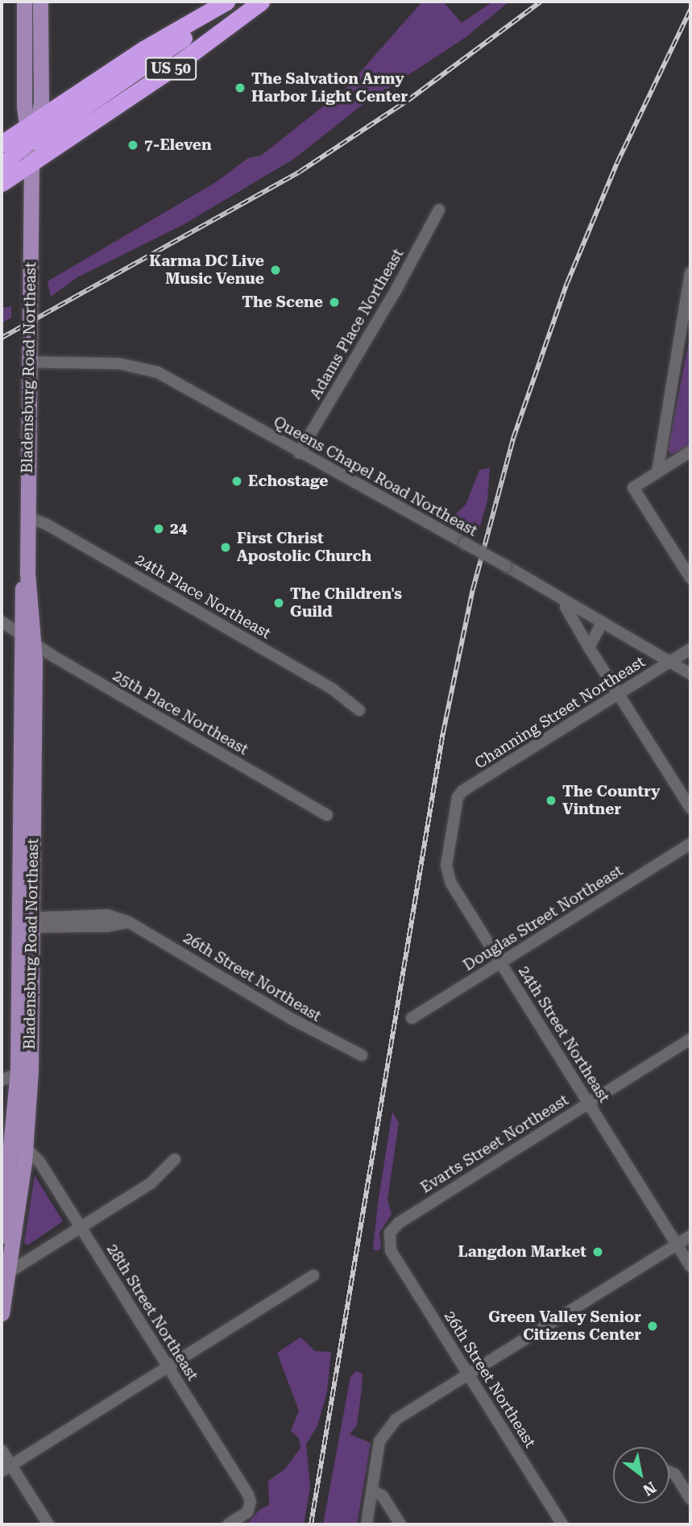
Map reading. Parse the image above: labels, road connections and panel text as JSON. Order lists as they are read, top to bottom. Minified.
{"streets":{"highway":["US 50"],"main road":["Bladensburg Road Northeast"],"street":["Adams Place Northeast","Queens Chapel Road Northeast","24th Place Northeast","25th Place Northeast","Channing Street Northeast","Douglas Street Northeast","26th Street Northeast","24th Street Northeast","Evarts Street Northeast","28th Street Northeast"]},"crossings":[["US 50","Bladensburg Road Northeast"],["Adams Place Northeast","Queens Chapel Road Northeast"],["Bladensburg Road Northeast","Queens Chapel Road Northeast"],["Bladensburg Road Northeast","24th Place Northeast"],["Bladensburg Road Northeast","25th Place Northeast"],["Bladensburg Road Northeast","26th Street Northeast"],["Bladensburg Road Northeast","28th Street Northeast"],["Queens Chapel Road Northeast","Channing Street Northeast"],["Channing Street Northeast","24th Street Northeast"],["Douglas Street Northeast","24th Street Northeast"],["26th Street Northeast","Evarts Street Northeast"],["24th Street Northeast","Evarts Street Northeast"]],"places":["The Salvation Army Harbor Light Center","7-Eleven","Karma DC Live Music Venue","The Scene","Echostage","24","First Christ Apostolic Church","The Children's Guild","The Country Vintner","Langdon Market","Green Valley Senior Citizens Center"],"north":"bottom right"}
